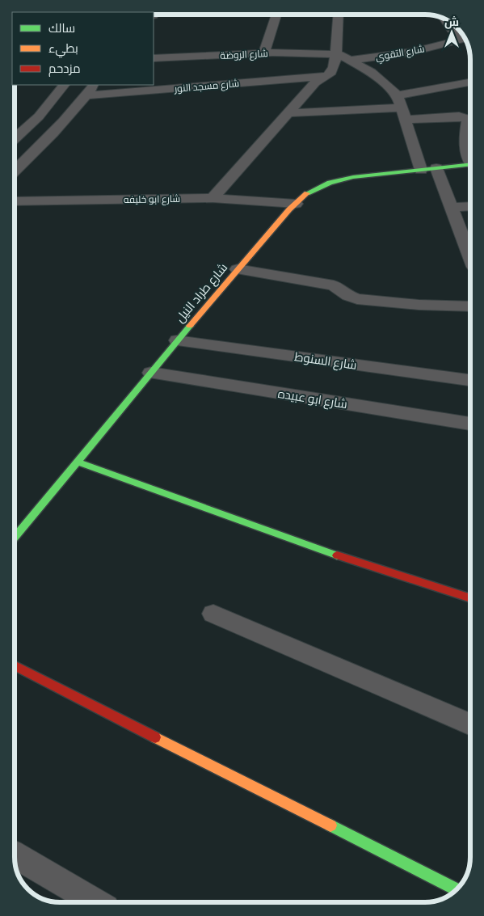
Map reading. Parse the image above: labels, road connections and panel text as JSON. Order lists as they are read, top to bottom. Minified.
{"streets":{"street":["شارع التقوي","شارع الروضة","شارع مسجد النور","شارع ابو خليفه","شارع طراد النيل","شارع السنوط","شارع ابو عبيده"]},"crossings":[["شارع ابو خليفه","شارع طراد النيل"],["شارع طراد النيل","شارع السنوط"],["شارع طراد النيل","شارع ابو عبيده"]],"legend":["سالك","بطيء","مزدحم"],"north":"top"}
